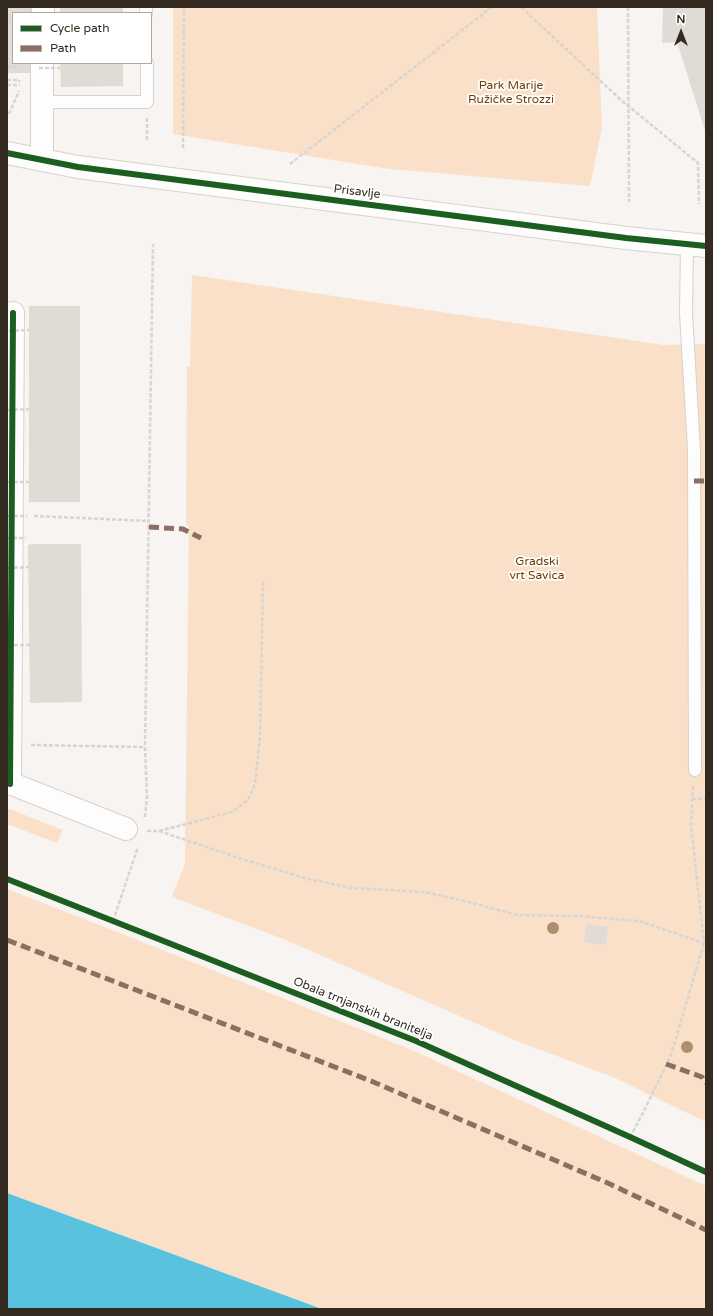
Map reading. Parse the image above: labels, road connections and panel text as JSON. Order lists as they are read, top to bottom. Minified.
{"streets":{"street":["Prisavlje"],"cycle path":["Obala trnjanskih branitelja"]},"parks":["Park Marije Ružičke Strozzi","Gradski vrt Savica"],"legend":["Cycle path","Path"],"north":"top"}
